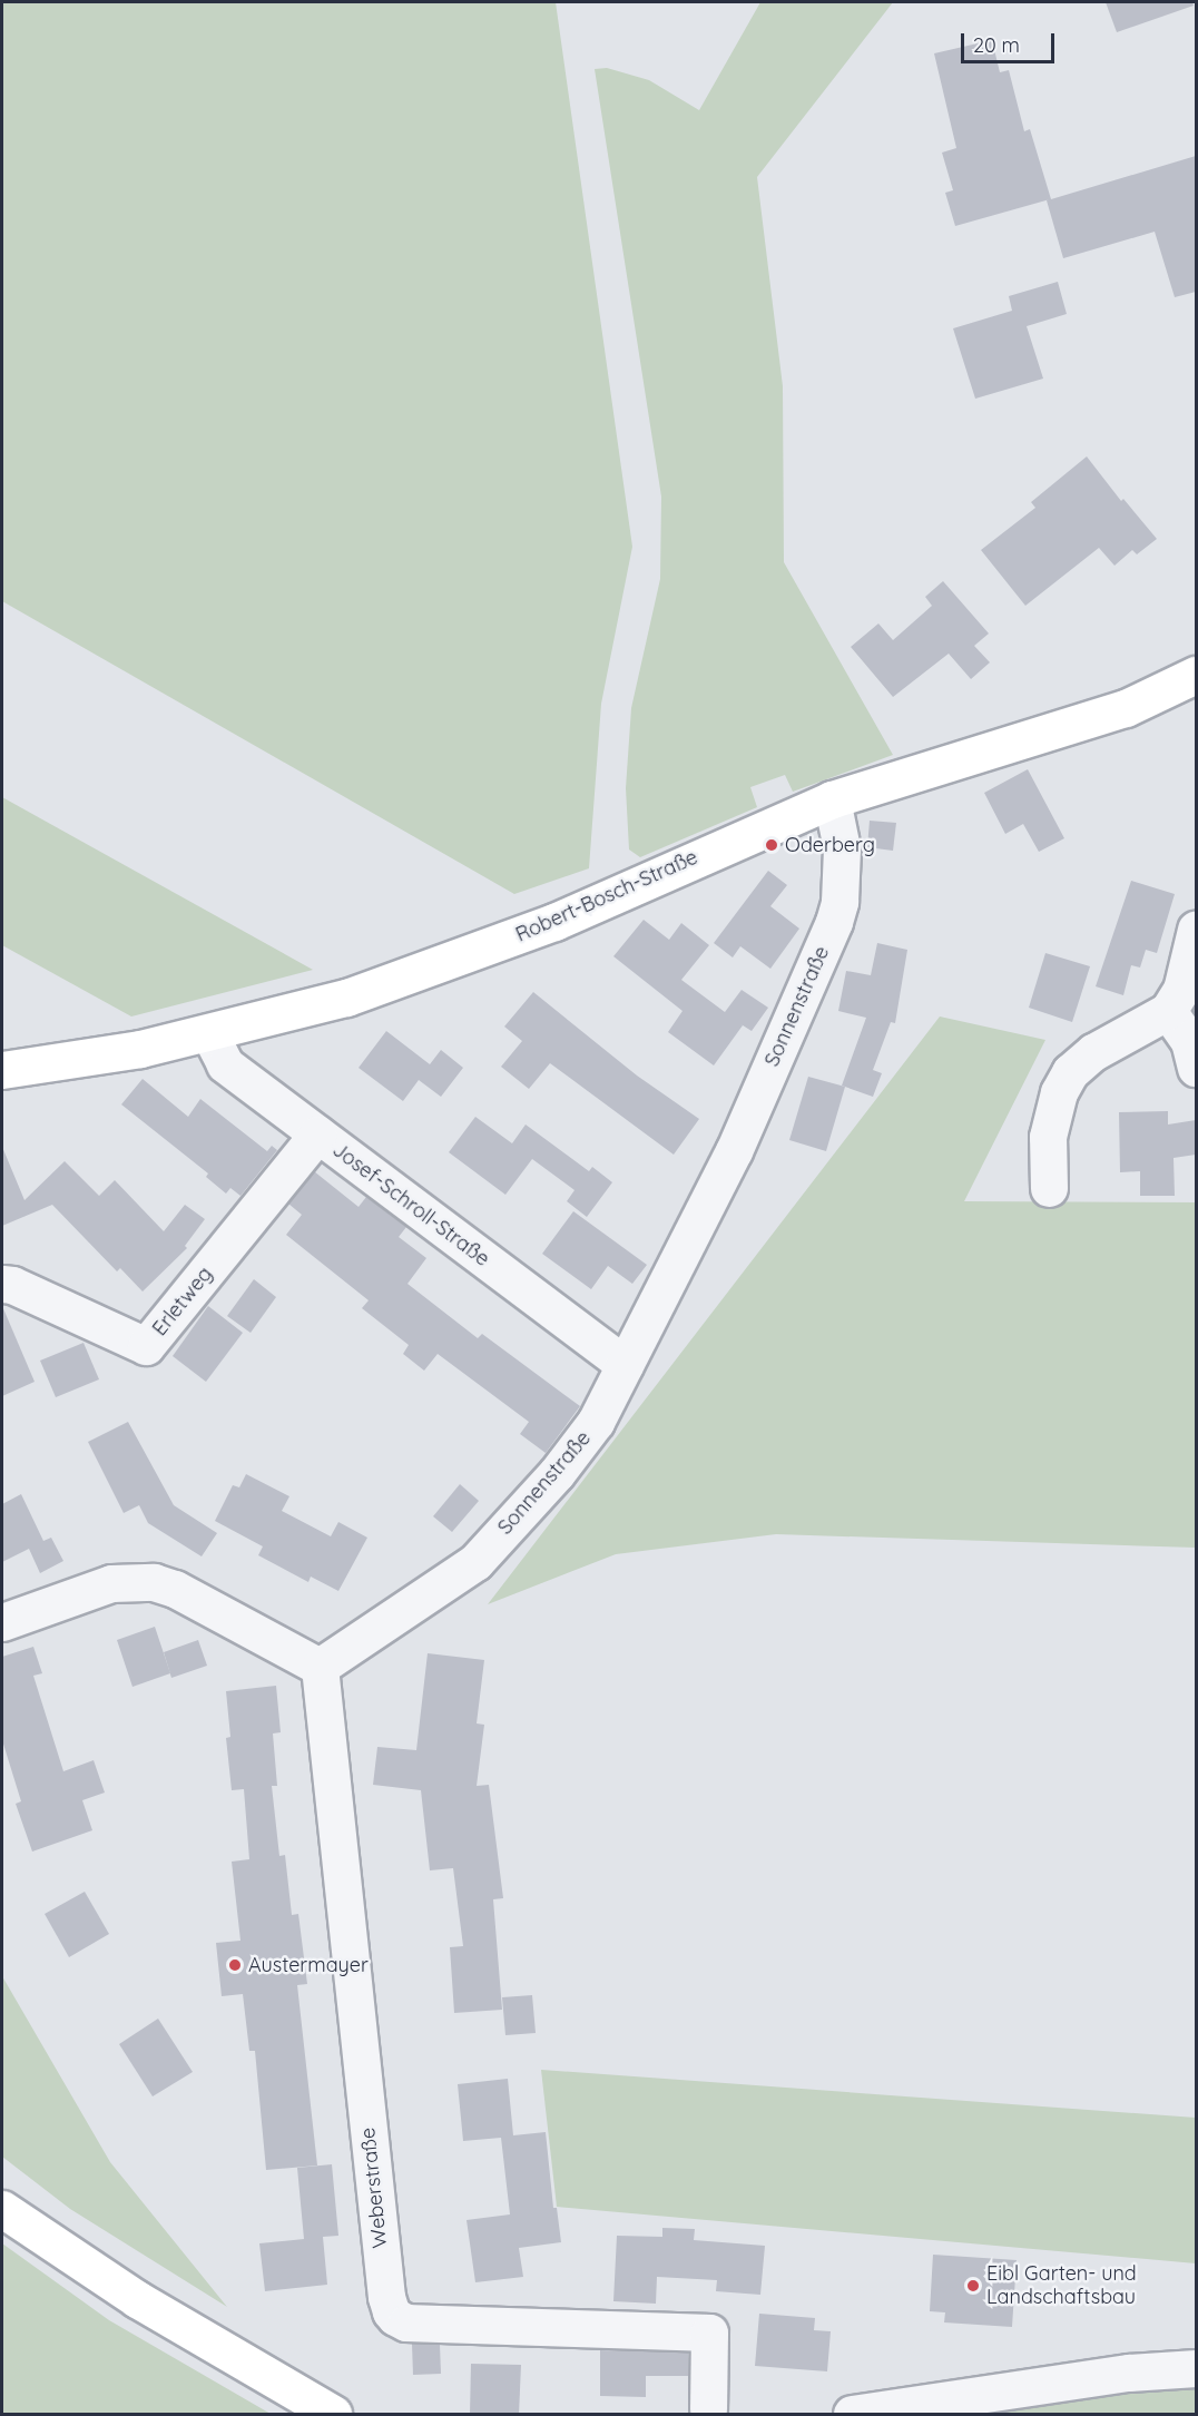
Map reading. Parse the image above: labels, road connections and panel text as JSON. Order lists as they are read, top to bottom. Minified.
{"streets":{"main road":["Robert-Bosch-Straße"],"street":["Sonnenstraße","Josef-Schroll-Straße","Erletweg","Weberstraße"]},"crossings":[["Robert-Bosch-Straße","Sonnenstraße"],["Robert-Bosch-Straße","Josef-Schroll-Straße"],["Sonnenstraße","Josef-Schroll-Straße"],["Sonnenstraße","Weberstraße"],["Josef-Schroll-Straße","Erletweg"]],"places":["Oderberg","Austermayer","Eibl Garten- und Landschaftsbau"],"scale_bar":"20 m"}
